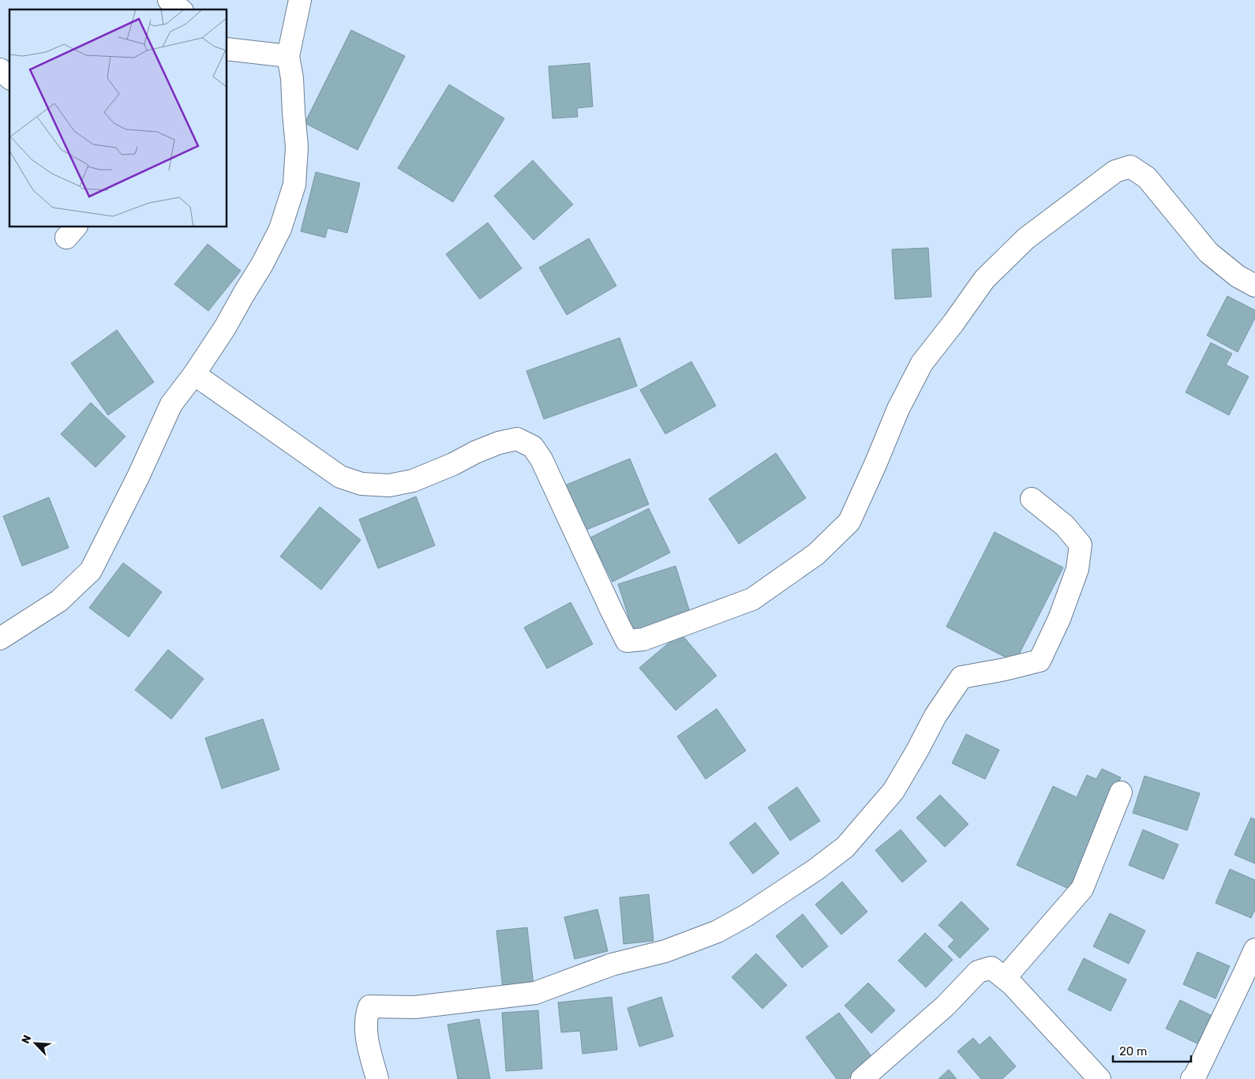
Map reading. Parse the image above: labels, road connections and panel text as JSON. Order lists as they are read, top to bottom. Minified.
{"scale_bar":"20 m","north":"top left"}
